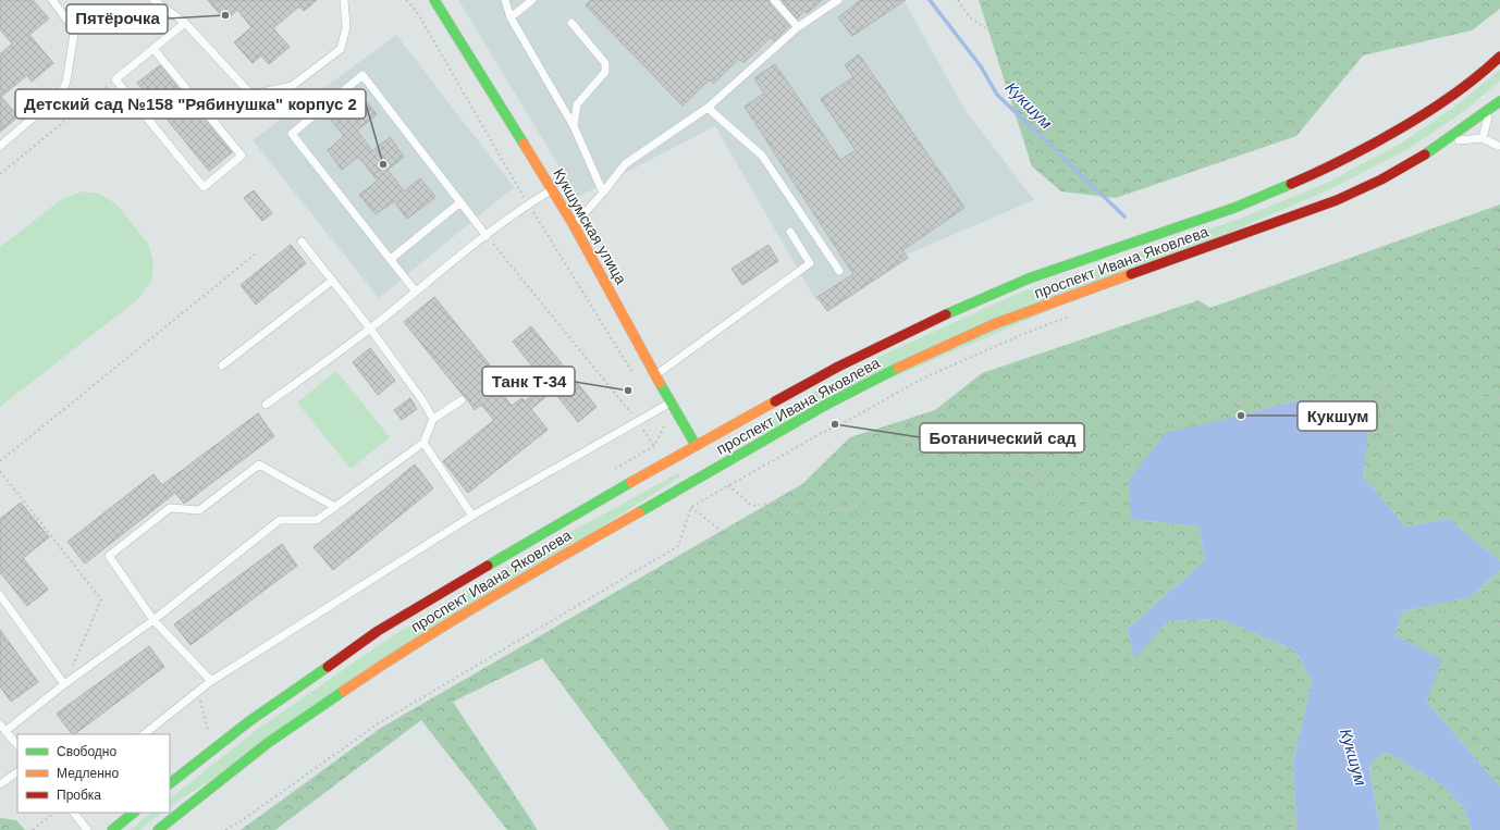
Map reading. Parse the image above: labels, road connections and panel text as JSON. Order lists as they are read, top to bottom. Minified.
{"streets":{"main road":["Кукшумская улица","проспект Ивана Яковлева"]},"crossings":[["Кукшумская улица","проспект Ивана Яковлева"]],"water":["Кукшум"],"places":["Пятёрочка","Детский сад №158 \"Рябинушка\" корпус 2","Танк Т-34","Кукшум","Ботанический сад"],"legend":["Свободно","Медленно","Пробка"]}
